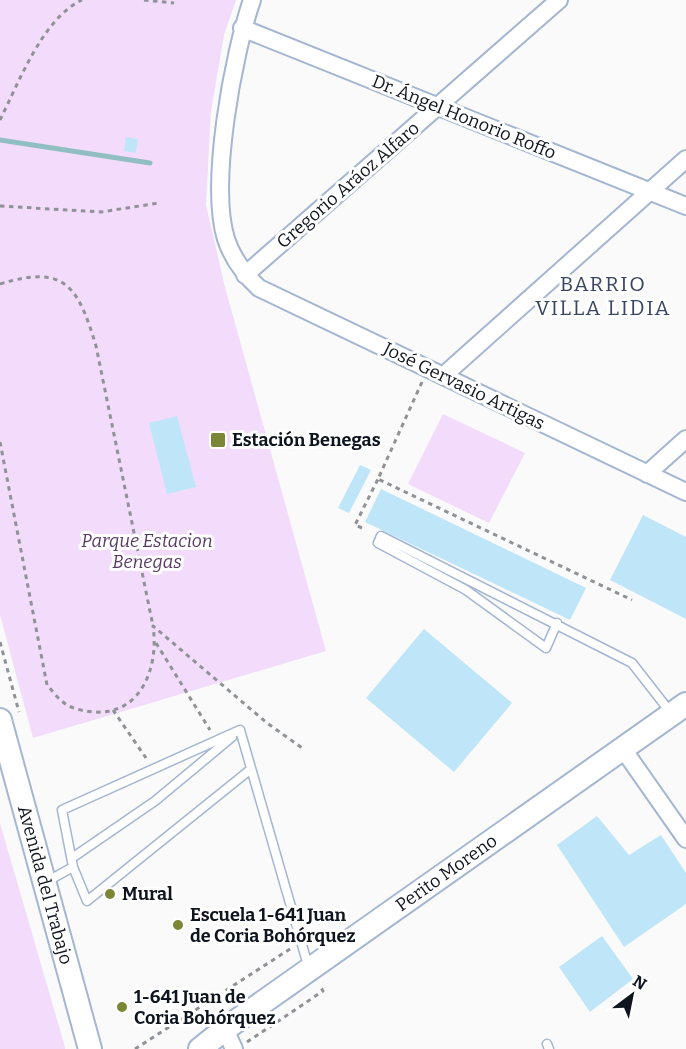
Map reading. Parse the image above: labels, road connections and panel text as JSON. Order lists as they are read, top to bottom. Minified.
{"streets":{"main road":["Perito Moreno","Avenida del Trabajo"],"street":["Dr. Ángel Honorio Roffo","Gregorio Aráoz Alfaro","José Gervasio Artigas"]},"crossings":[["Dr. Ángel Honorio Roffo","Gregorio Aráoz Alfaro"],["Gregorio Aráoz Alfaro","José Gervasio Artigas"]],"districts":["BARRIO VILLA LIDIA"],"parks":["Parque Estacion Benegas"],"places":{"transit":["Estación Benegas"],"other":["Mural","Escuela 1-641 Juan de Coria Bohórquez","1-641 Juan de Coria Bohórquez"]},"north":"top right"}
